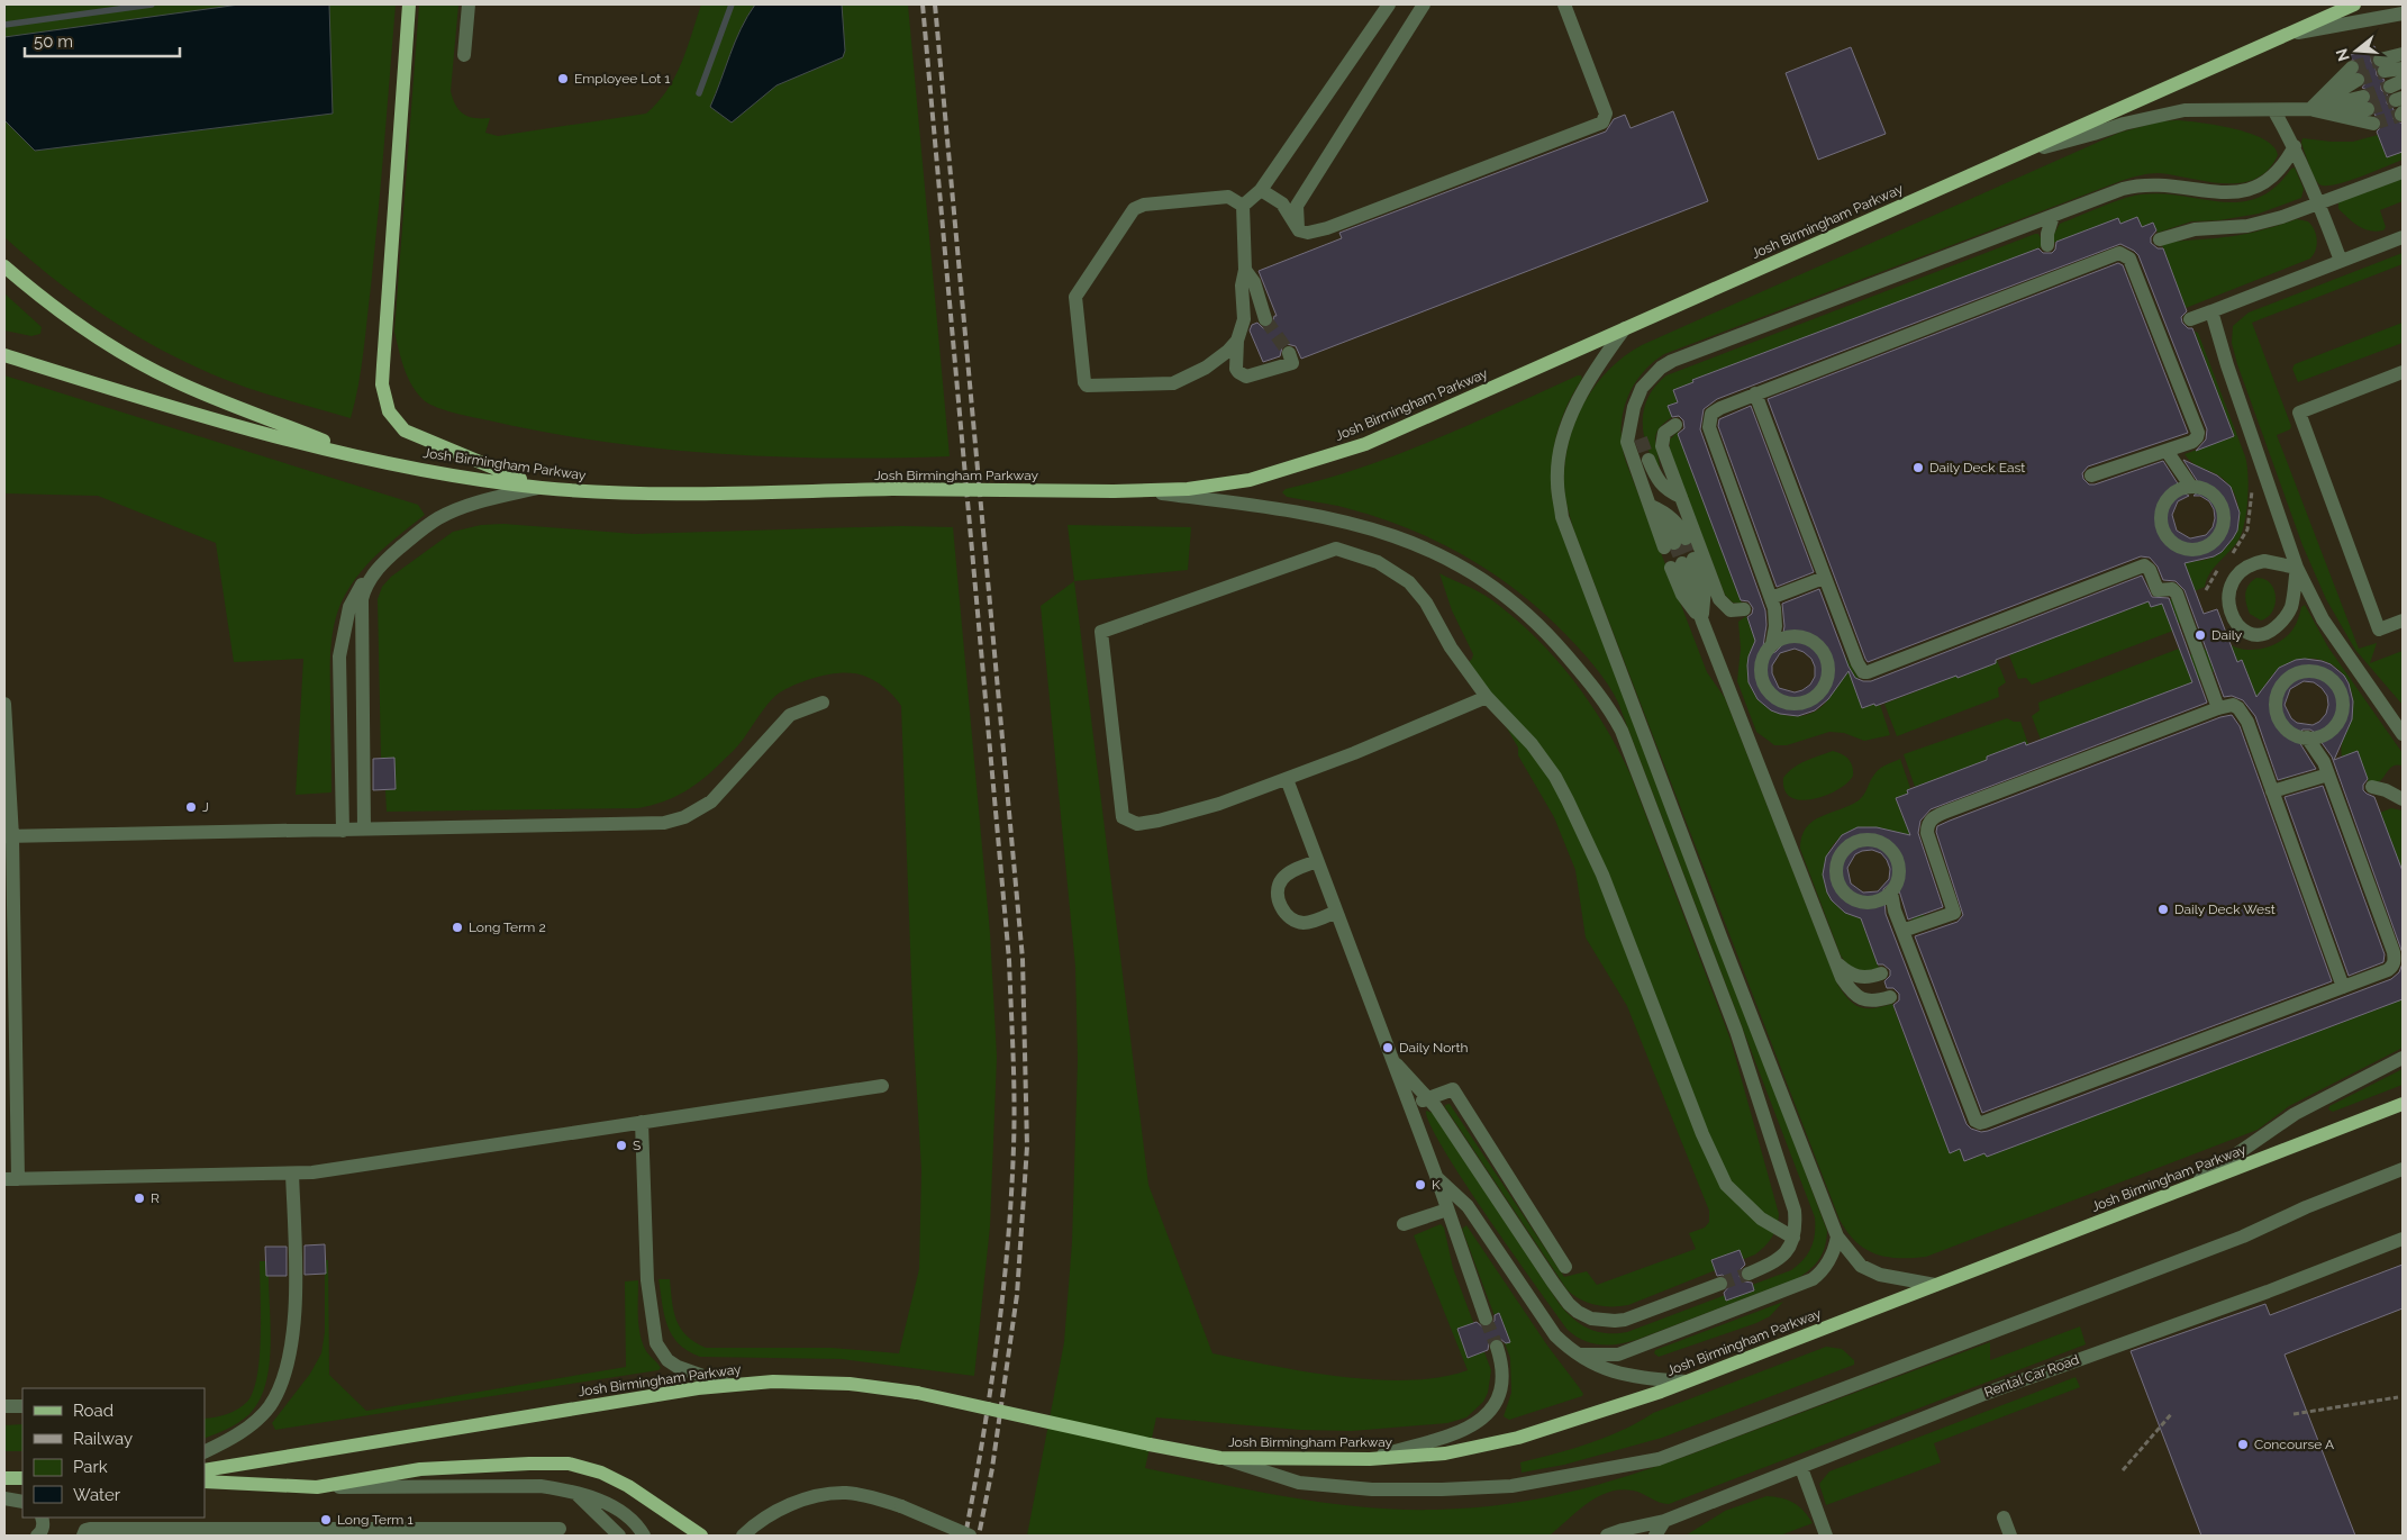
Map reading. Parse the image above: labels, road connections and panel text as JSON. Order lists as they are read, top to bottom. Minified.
{"streets":{"main road":["Josh Birmingham Parkway"],"street":["Rental Car Road"]},"places":["Employee Lot 1","Daily Deck East","Daily","J","Daily Deck West","Long Term 2","Daily North","S","K","R","Concourse A","Long Term 1"],"legend":["Road","Railway","Park","Water"],"scale_bar":"50 m","north":"left"}
